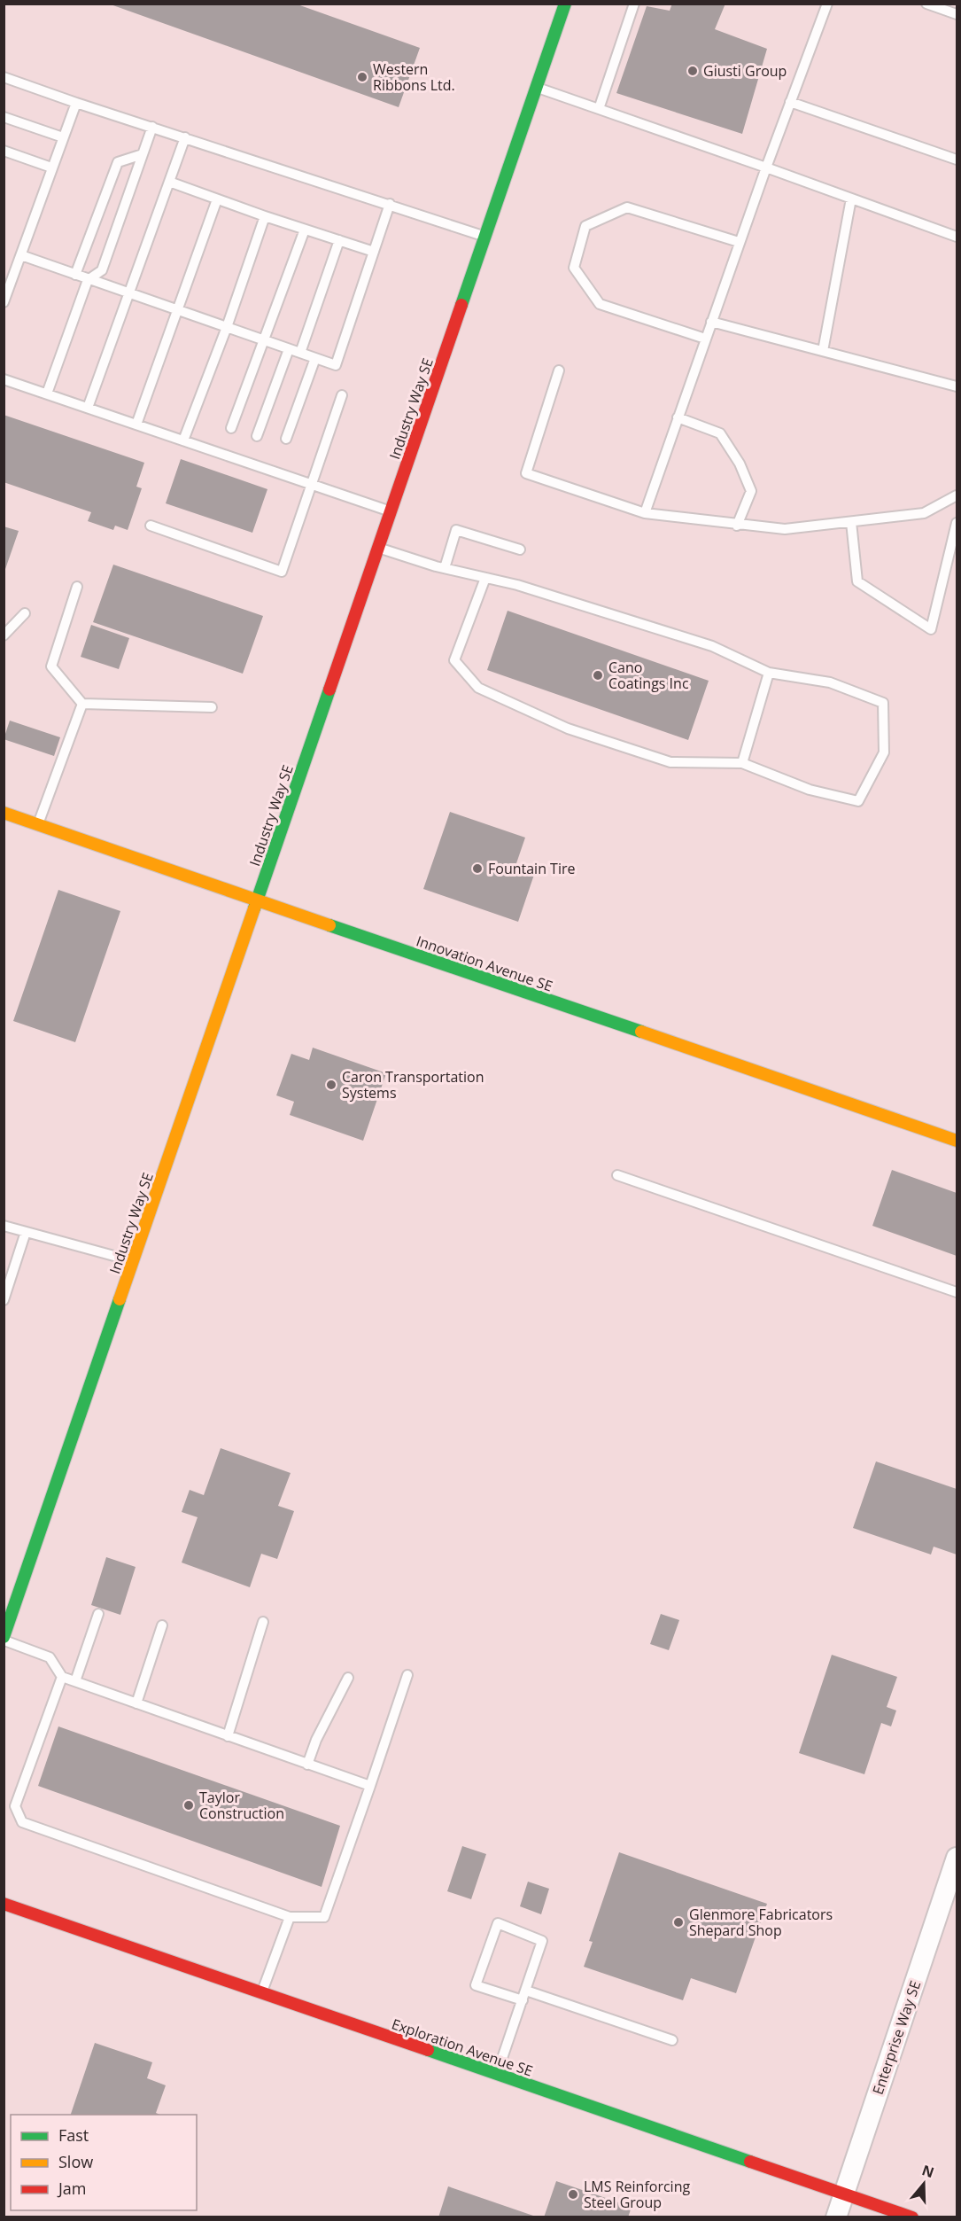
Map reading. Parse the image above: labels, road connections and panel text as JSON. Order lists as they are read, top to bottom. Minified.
{"streets":{"street":["Industry Way SE","Innovation Avenue SE","Enterprise Way SE","Exploration Avenue SE"]},"crossings":[["Industry Way SE","Innovation Avenue SE"],["Enterprise Way SE","Exploration Avenue SE"]],"places":["Giusti Group","Western Ribbons Ltd.","Cano Coatings Inc","Fountain Tire","Caron Transportation Systems","Taylor Construction","Glenmore Fabricators Shepard Shop","LMS Reinforcing Steel Group"],"legend":["Fast","Slow","Jam"],"north":"top"}
